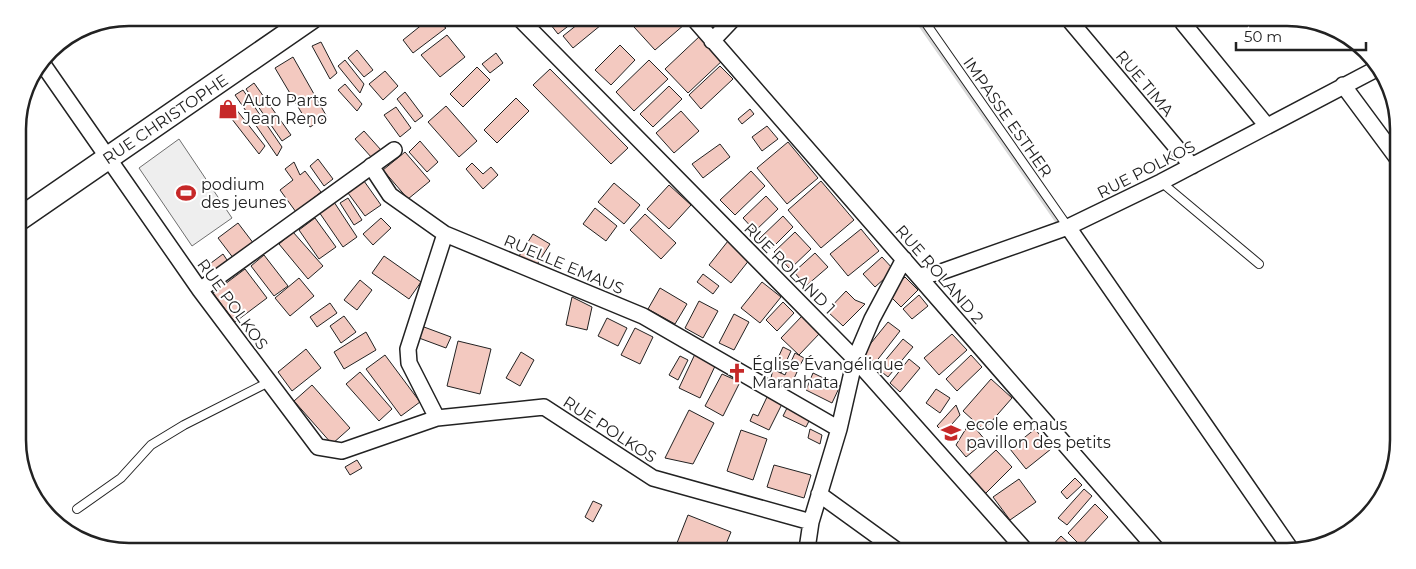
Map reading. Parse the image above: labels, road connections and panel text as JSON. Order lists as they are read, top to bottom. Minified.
{"streets":{"street":["RUE TIMA","RUE CHRISTOPHE","RUE POLKOS","RUELLE EMAUS","RUE ROLAND 1","RUE ROLAND 2"],"lane":["IMPASSE ESTHER"]},"crossings":[["RUE TIMA","RUE POLKOS"],["IMPASSE ESTHER","RUE POLKOS"],["RUE CHRISTOPHE","RUE POLKOS"],["RUE POLKOS","RUE ROLAND 2"]],"places":{"shop":["Auto Parts Jean Reno"],"sports":["podium des jeunes"],"church":["Église Évangélique Maranhata"],"school or university":["ecole emaus pavillon des petits"]},"scale_bar":"50 m"}
